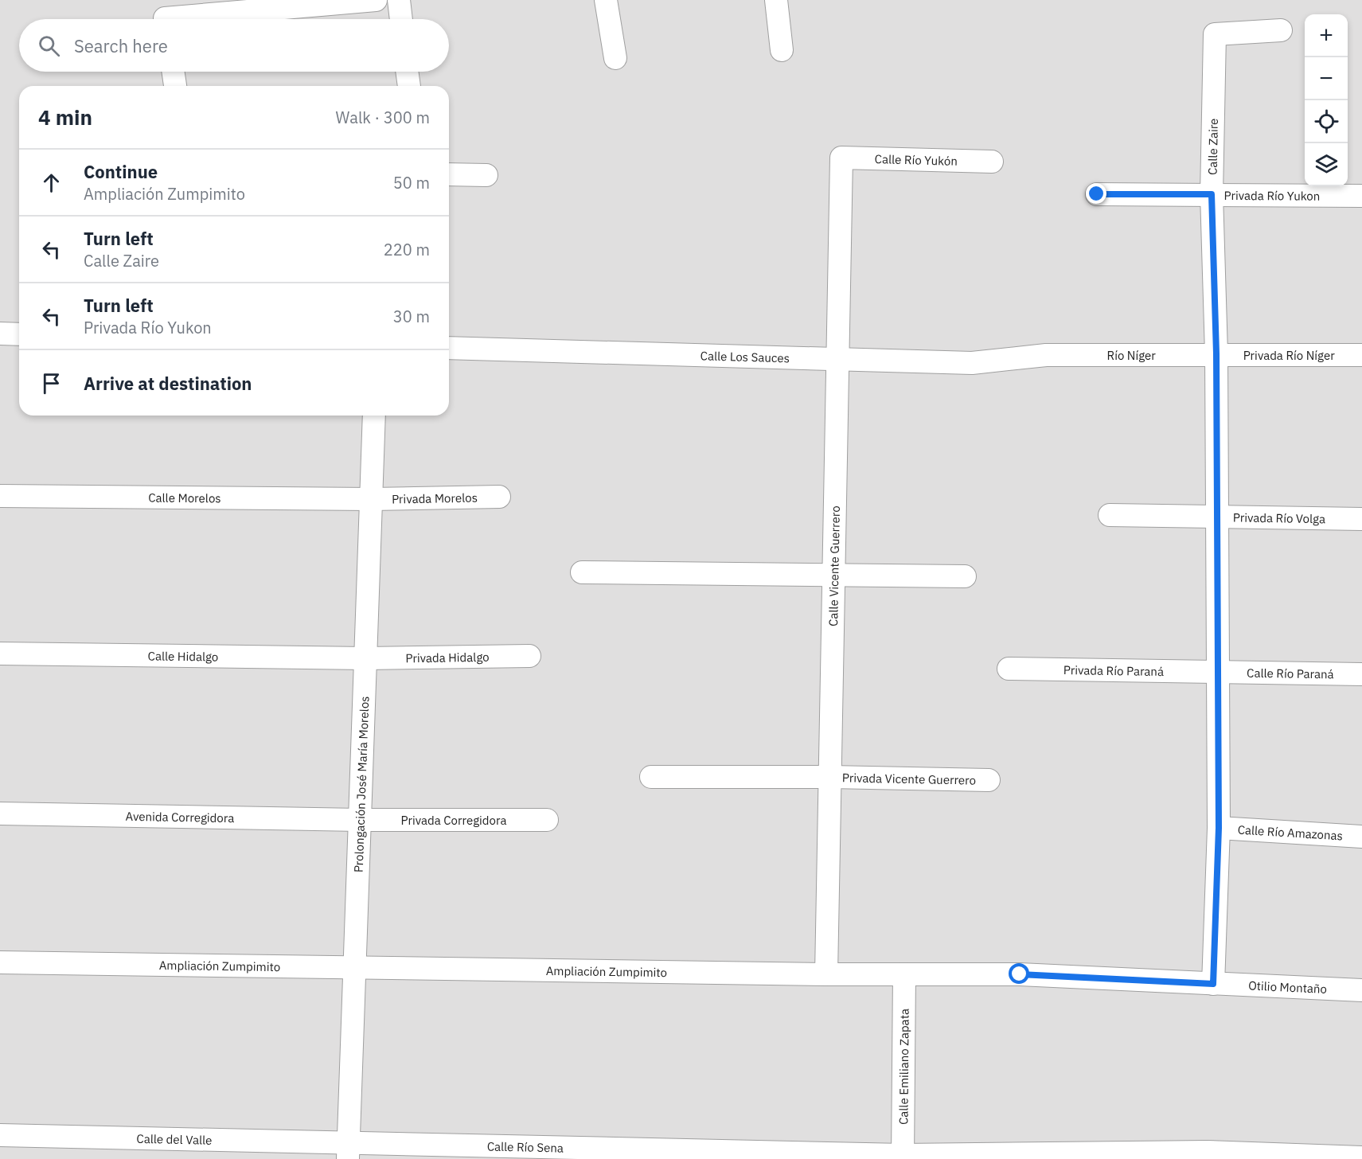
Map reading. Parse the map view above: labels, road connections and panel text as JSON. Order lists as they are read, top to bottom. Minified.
{"streets":{"street":["Calle Zaire","Calle Río Yukón","Privada Río Yukon","Río Níger","Privada Río Níger","Calle Los Sauces","Calle Morelos","Privada Morelos","Privada Río Volga","Calle Vicente Guerrero","Calle Hidalgo","Privada Hidalgo","Privada Río Paraná","Calle Río Paraná","Privada Vicente Guerrero","Prolongación José María Morelos","Avenida Corregidora","Privada Corregidora","Calle Río Amazonas","Ampliación Zumpimito","Otilio Montaño","Calle Emiliano Zapata","Calle del Valle","Calle Río Sena"]},"crossings":[["Calle Zaire","Privada Río Yukon"],["Calle Zaire","Río Níger"],["Calle Zaire","Privada Río Níger"],["Calle Zaire","Privada Río Volga"],["Calle Zaire","Privada Río Paraná"],["Calle Zaire","Calle Río Paraná"],["Calle Zaire","Calle Río Amazonas"],["Calle Zaire","Ampliación Zumpimito"],["Calle Zaire","Otilio Montaño"],["Calle Río Yukón","Calle Vicente Guerrero"],["Río Níger","Privada Río Níger"],["Río Níger","Calle Los Sauces"],["Calle Los Sauces","Calle Vicente Guerrero"],["Calle Morelos","Privada Morelos"],["Calle Morelos","Prolongación José María Morelos"],["Privada Morelos","Prolongación José María Morelos"],["Calle Vicente Guerrero","Privada Vicente Guerrero"],["Calle Vicente Guerrero","Ampliación Zumpimito"],["Calle Hidalgo","Privada Hidalgo"],["Calle Hidalgo","Prolongación José María Morelos"],["Privada Hidalgo","Prolongación José María Morelos"],["Privada Río Paraná","Calle Río Paraná"],["Prolongación José María Morelos","Avenida Corregidora"],["Prolongación José María Morelos","Privada Corregidora"],["Prolongación José María Morelos","Ampliación Zumpimito"],["Prolongación José María Morelos","Calle del Valle"],["Prolongación José María Morelos","Calle Río Sena"],["Avenida Corregidora","Privada Corregidora"],["Ampliación Zumpimito","Otilio Montaño"],["Ampliación Zumpimito","Calle Emiliano Zapata"],["Calle Emiliano Zapata","Calle Río Sena"],["Calle del Valle","Calle Río Sena"]],"page":{"map_buttons":["+","−"],"search":"Search here","heading":["4 min","Walk · 300 m"],"list":[["Continue","Ampliación Zumpimito","50 m"],["Turn left","Calle Zaire","220 m"],["Turn left","Privada Río Yukon","30 m"],"Arrive at destination"]}}
